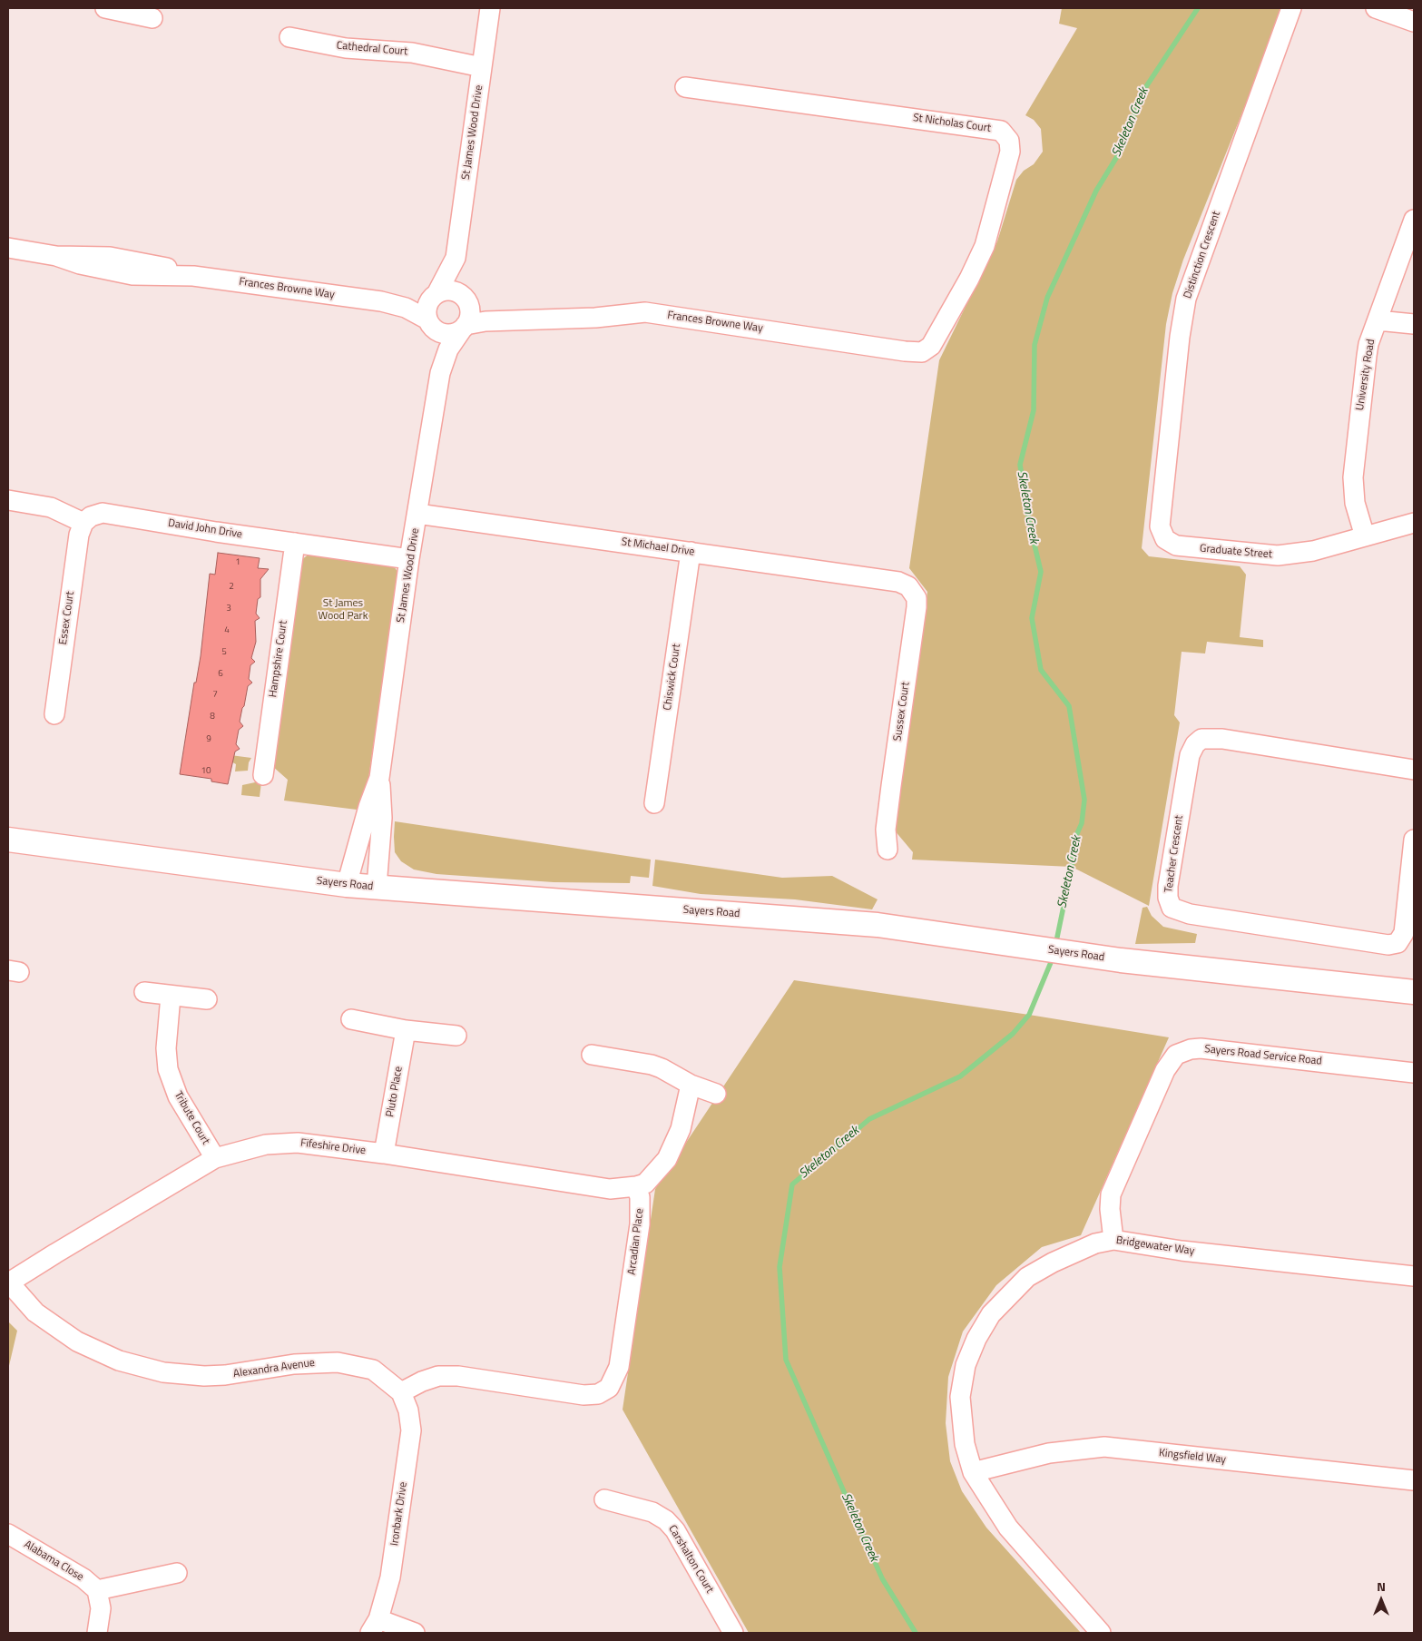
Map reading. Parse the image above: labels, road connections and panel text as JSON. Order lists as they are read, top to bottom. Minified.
{"streets":{"main road":["Sayers Road"],"street":["Cathedral Court","St Nicholas Court","St James Wood Drive","Distinction Crescent","Frances Browne Way","University Road","David John Drive","St Michael Drive","Graduate Street","Essex Court","Hampshire Court","Chiswick Court","Sussex Court","Teacher Crescent","Sayers Road Service Road","Pluto Place","Tribute Court","Fifeshire Drive","Arcadian Place","Bridgewater Way","Alexandra Avenue","Kingsfield Way","Ironbark Drive","Carshalton Court","Alabama Close"]},"crossings":[["Cathedral Court","St James Wood Drive"],["St Nicholas Court","Frances Browne Way"],["St James Wood Drive","Frances Browne Way"],["St James Wood Drive","David John Drive"],["St James Wood Drive","St Michael Drive"],["St James Wood Drive","Sayers Road"],["Distinction Crescent","Graduate Street"],["University Road","Graduate Street"],["David John Drive","Essex Court"],["David John Drive","Hampshire Court"],["St Michael Drive","Chiswick Court"],["St Michael Drive","Sussex Court"],["Sayers Road Service Road","Bridgewater Way"],["Pluto Place","Fifeshire Drive"],["Tribute Court","Fifeshire Drive"],["Fifeshire Drive","Arcadian Place"],["Fifeshire Drive","Alexandra Avenue"],["Arcadian Place","Alexandra Avenue"],["Arcadian Place","Ironbark Drive"],["Bridgewater Way","Kingsfield Way"],["Alexandra Avenue","Ironbark Drive"]],"water":["Skeleton Creek"],"parks":["St James Wood Park"],"house_numbers":["1","2","3","4","5","6","7","8","9","10"],"north":"top"}
